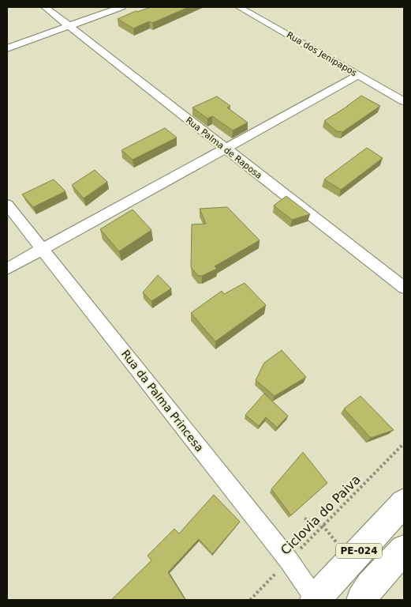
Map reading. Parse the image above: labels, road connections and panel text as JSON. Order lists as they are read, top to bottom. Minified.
{"streets":{"main road":["PE-024"],"street":["Rua dos Jenipapos","Rua Palma de Raposa","Rua da Palma Princesa"],"path":["Ciclovia do Paiva"]},"crossings":[["Rua da Palma Princesa","Ciclovia do Paiva"],["Rua da Palma Princesa","PE-024"]]}
